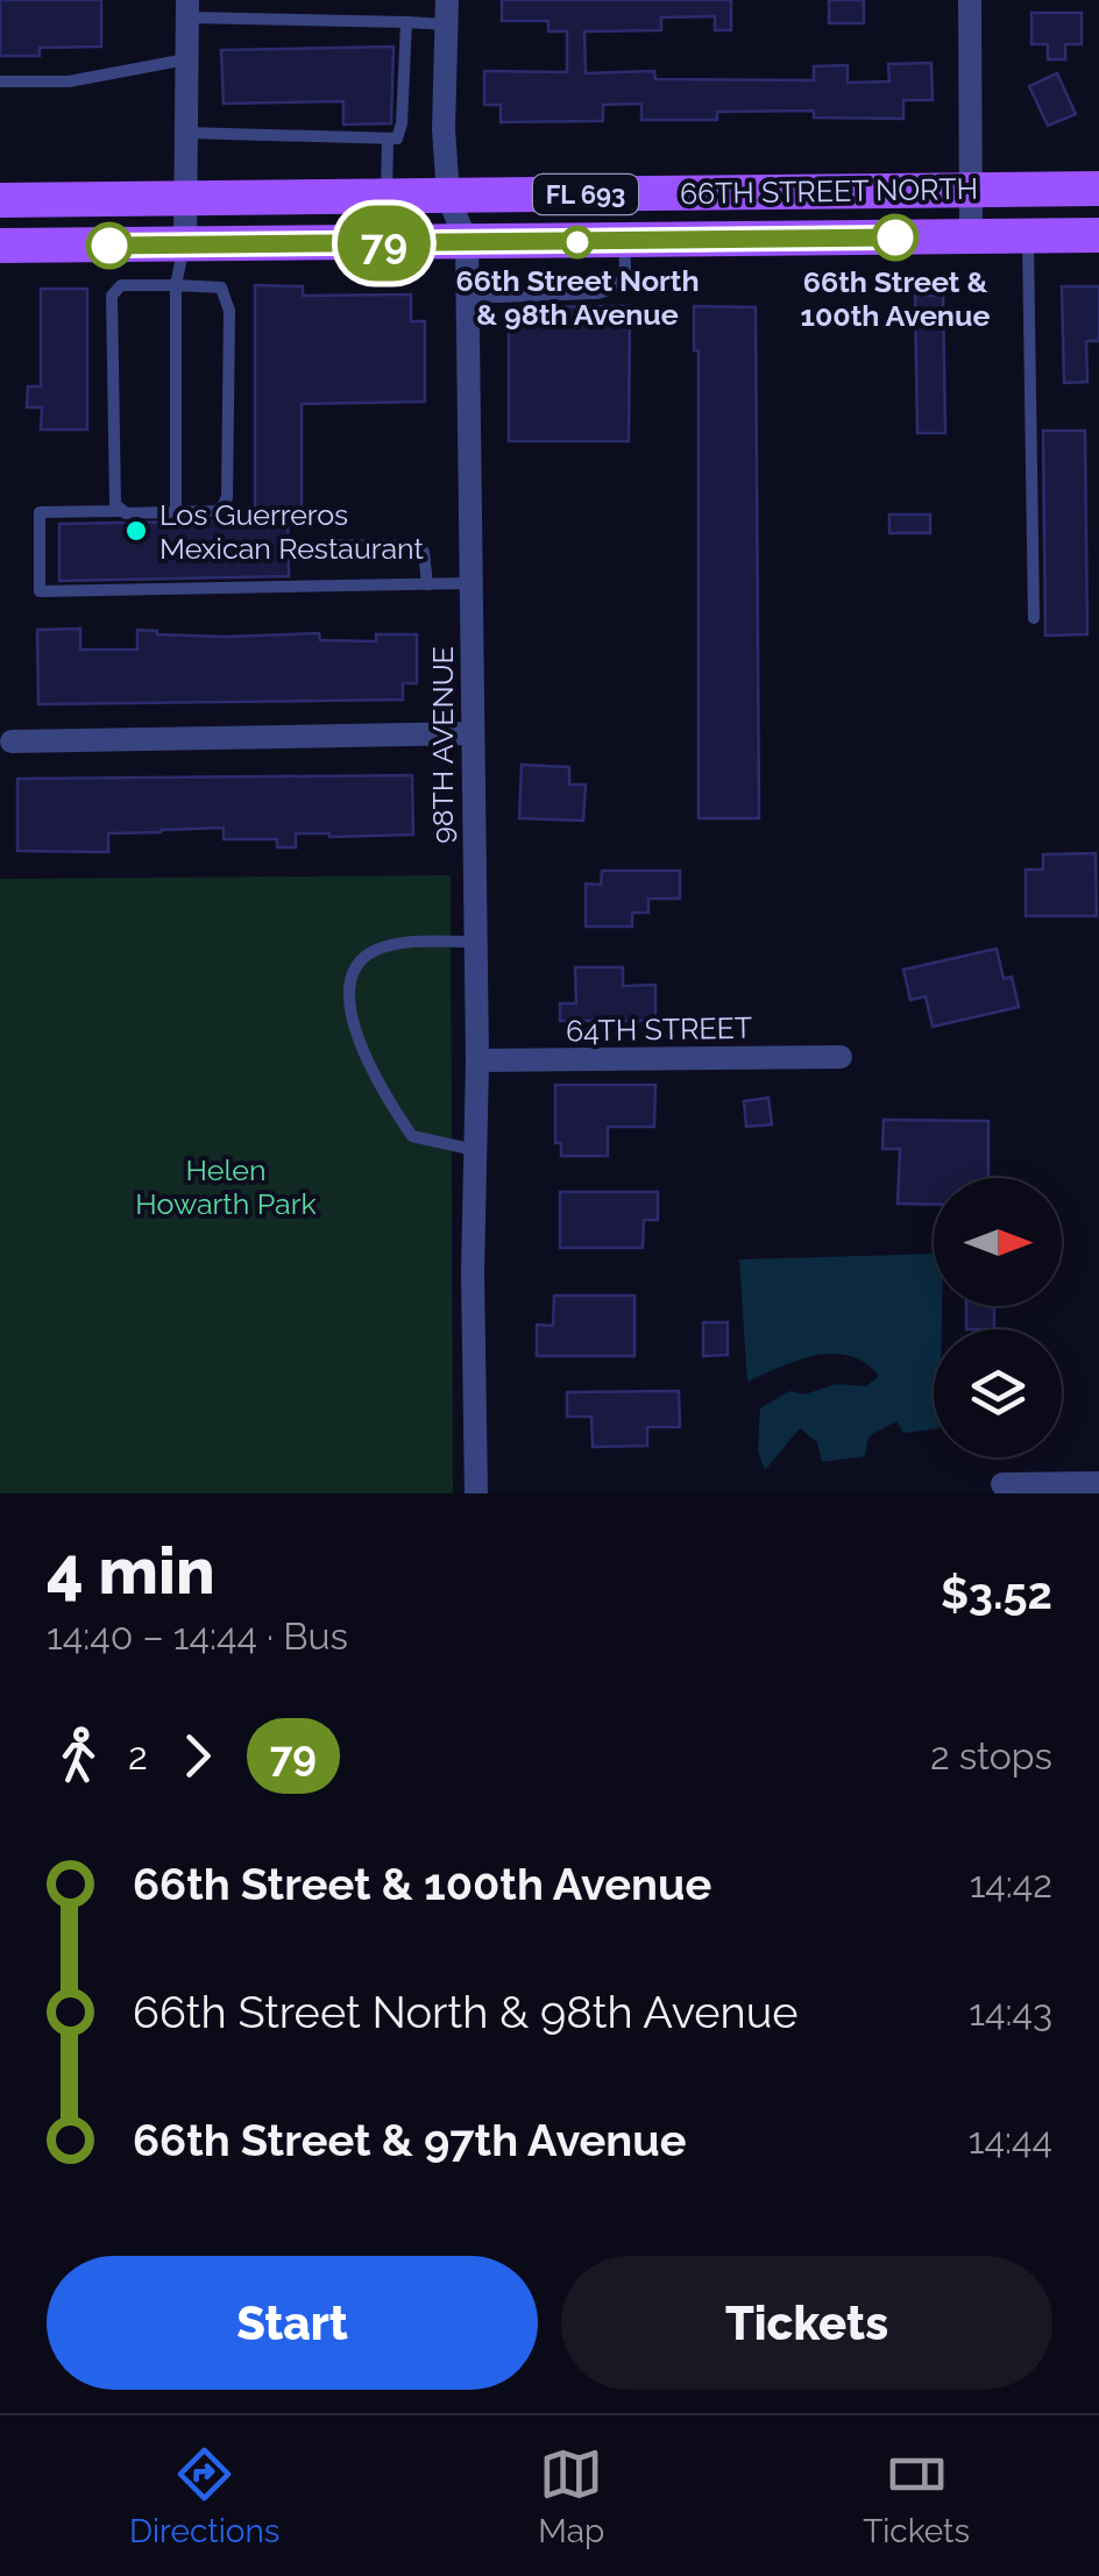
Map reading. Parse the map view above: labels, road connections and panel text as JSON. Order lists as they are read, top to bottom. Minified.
{"streets":{"main road":["66TH STREET NORTH","FL 693"],"street":["98TH AVENUE","64TH STREET"]},"crossings":[["66TH STREET NORTH","98TH AVENUE"],["98TH AVENUE","64TH STREET"]],"parks":["Helen Howarth Park"],"places":["66th Street & 100th Avenue","66th Street North & 98th Avenue","Los Guerreros Mexican Restaurant"],"lines":["bus line 79"],"north":"right","page":{"on_map":"79","heading":["4 min","14:40 – 14:44 · Bus","$3.52"],"legs":["2","79","2 stops"],"list":[{"name":"66th Street & 100th Avenue","value":"14:42"},{"name":"66th Street North & 98th Avenue","value":"14:43"},{"name":"66th Street & 97th Avenue","value":"14:44"}],"buttons":["Start","Tickets"],"tabs":["Directions","Map","Tickets"]}}
